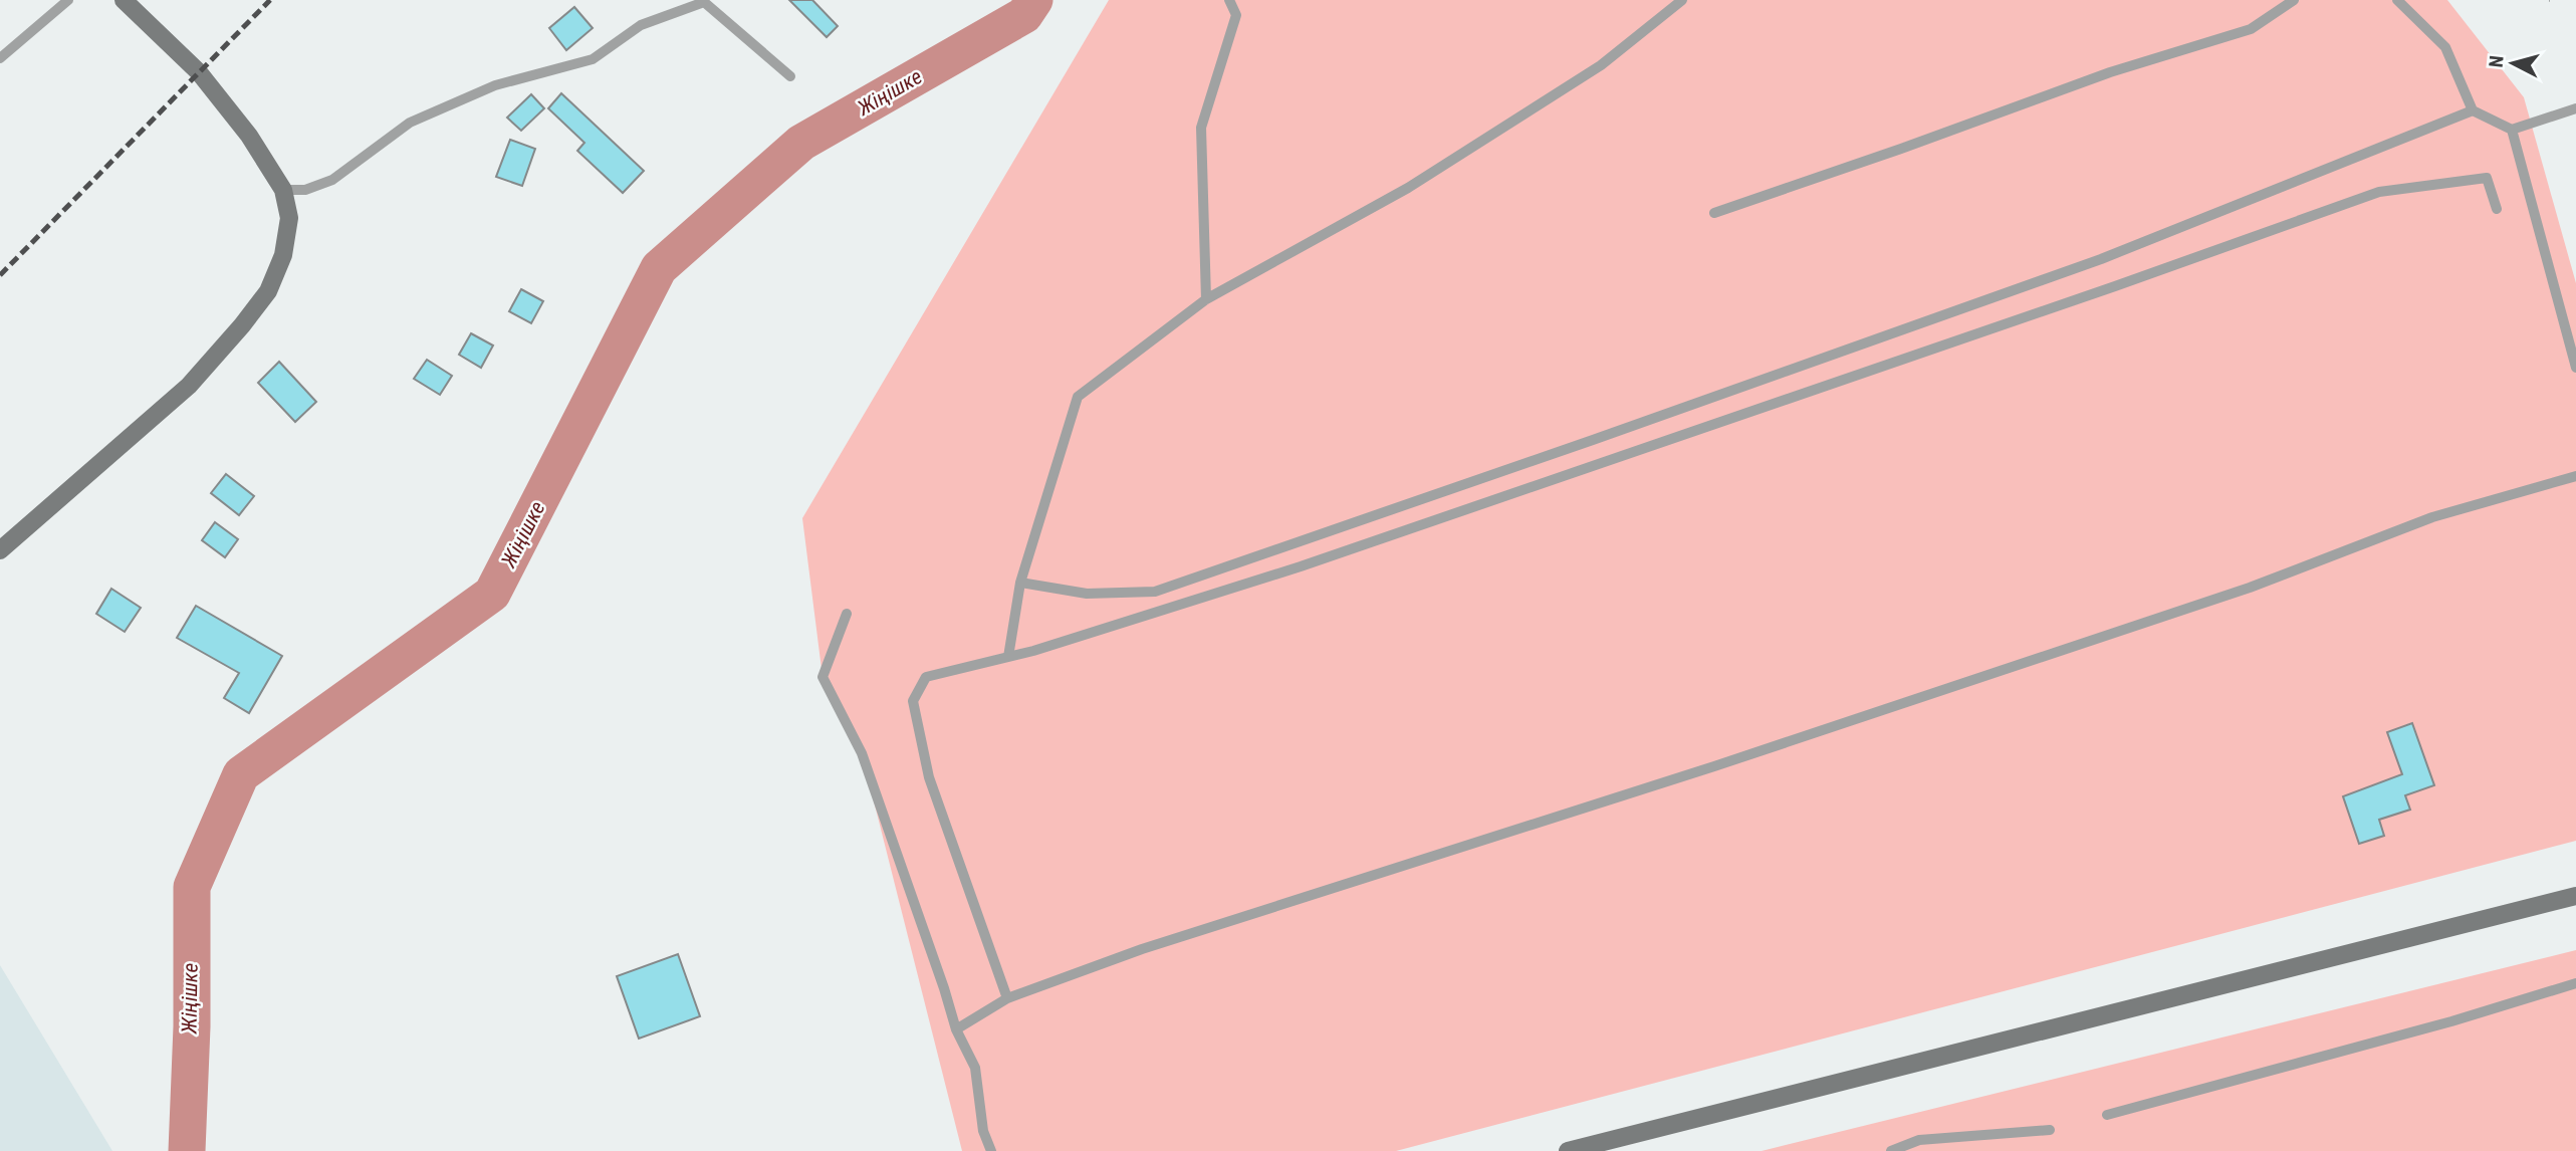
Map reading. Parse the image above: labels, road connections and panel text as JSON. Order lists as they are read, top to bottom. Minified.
{"water":["Жіңішке"],"north":"left"}
